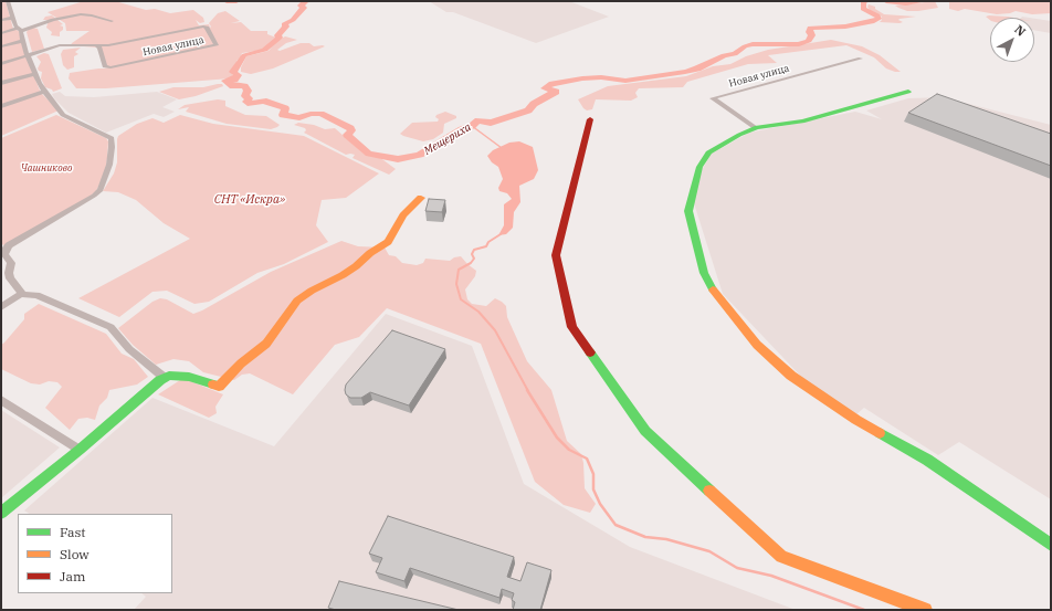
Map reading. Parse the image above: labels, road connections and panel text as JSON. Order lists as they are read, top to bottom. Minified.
{"streets":{"street":["Новая улица"]},"water":["Мещериха"],"parks":["Чашниково","СНТ «Искра»"],"legend":["Fast","Slow","Jam"],"north":"top right"}
